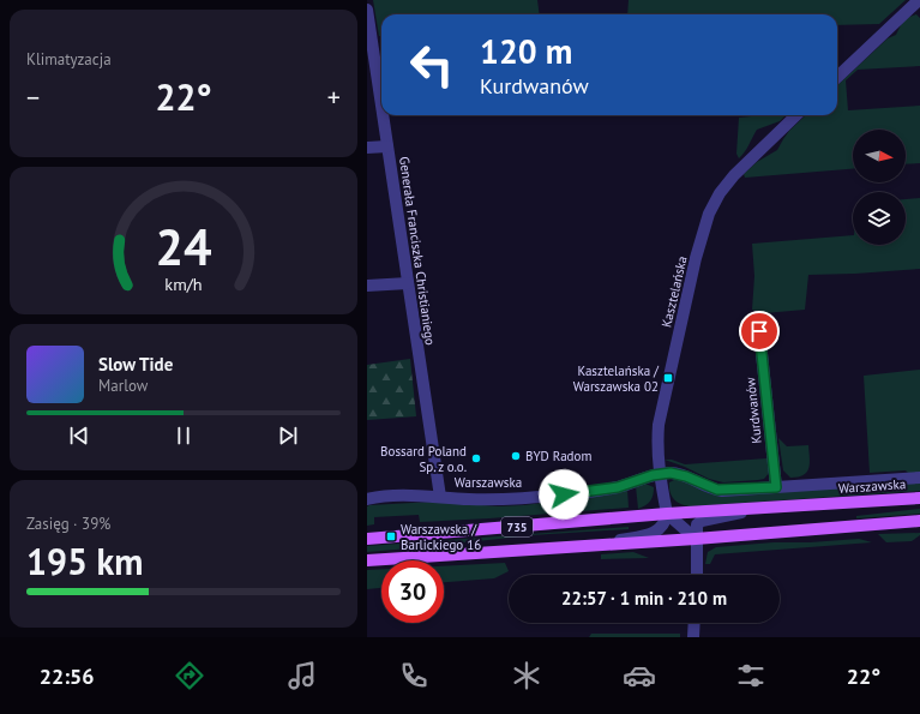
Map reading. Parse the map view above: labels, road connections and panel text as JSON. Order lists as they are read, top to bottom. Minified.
{"streets":{"main road":["Warszawska","735"],"street":["Generała Franciszka Christianiego","Kasztelańska","Kurdwanów"]},"crossings":[["Generała Franciszka Christianiego","Warszawska"],["Kasztelańska","Warszawska"],["Kurdwanów","Warszawska"]],"places":{"transit":["Kasztelańska / Warszawska 02","Warszawska / Barlickiego 16"],"other":["BYD Radom","Bossard Poland Sp. z o.o."]},"north":"right","page":{"tile":["Klimatyzacja",["Zasięg · 39%","195 km"]],"turn":["120 m","Kurdwanów"],"heat":["−","22°","+"],"song":["Slow Tide","Marlow"],"limit":"30","trip":"22:57 · 1 min · 210 m","tabs":["22:56","22°"],"gauge":["24","km/h"]}}
